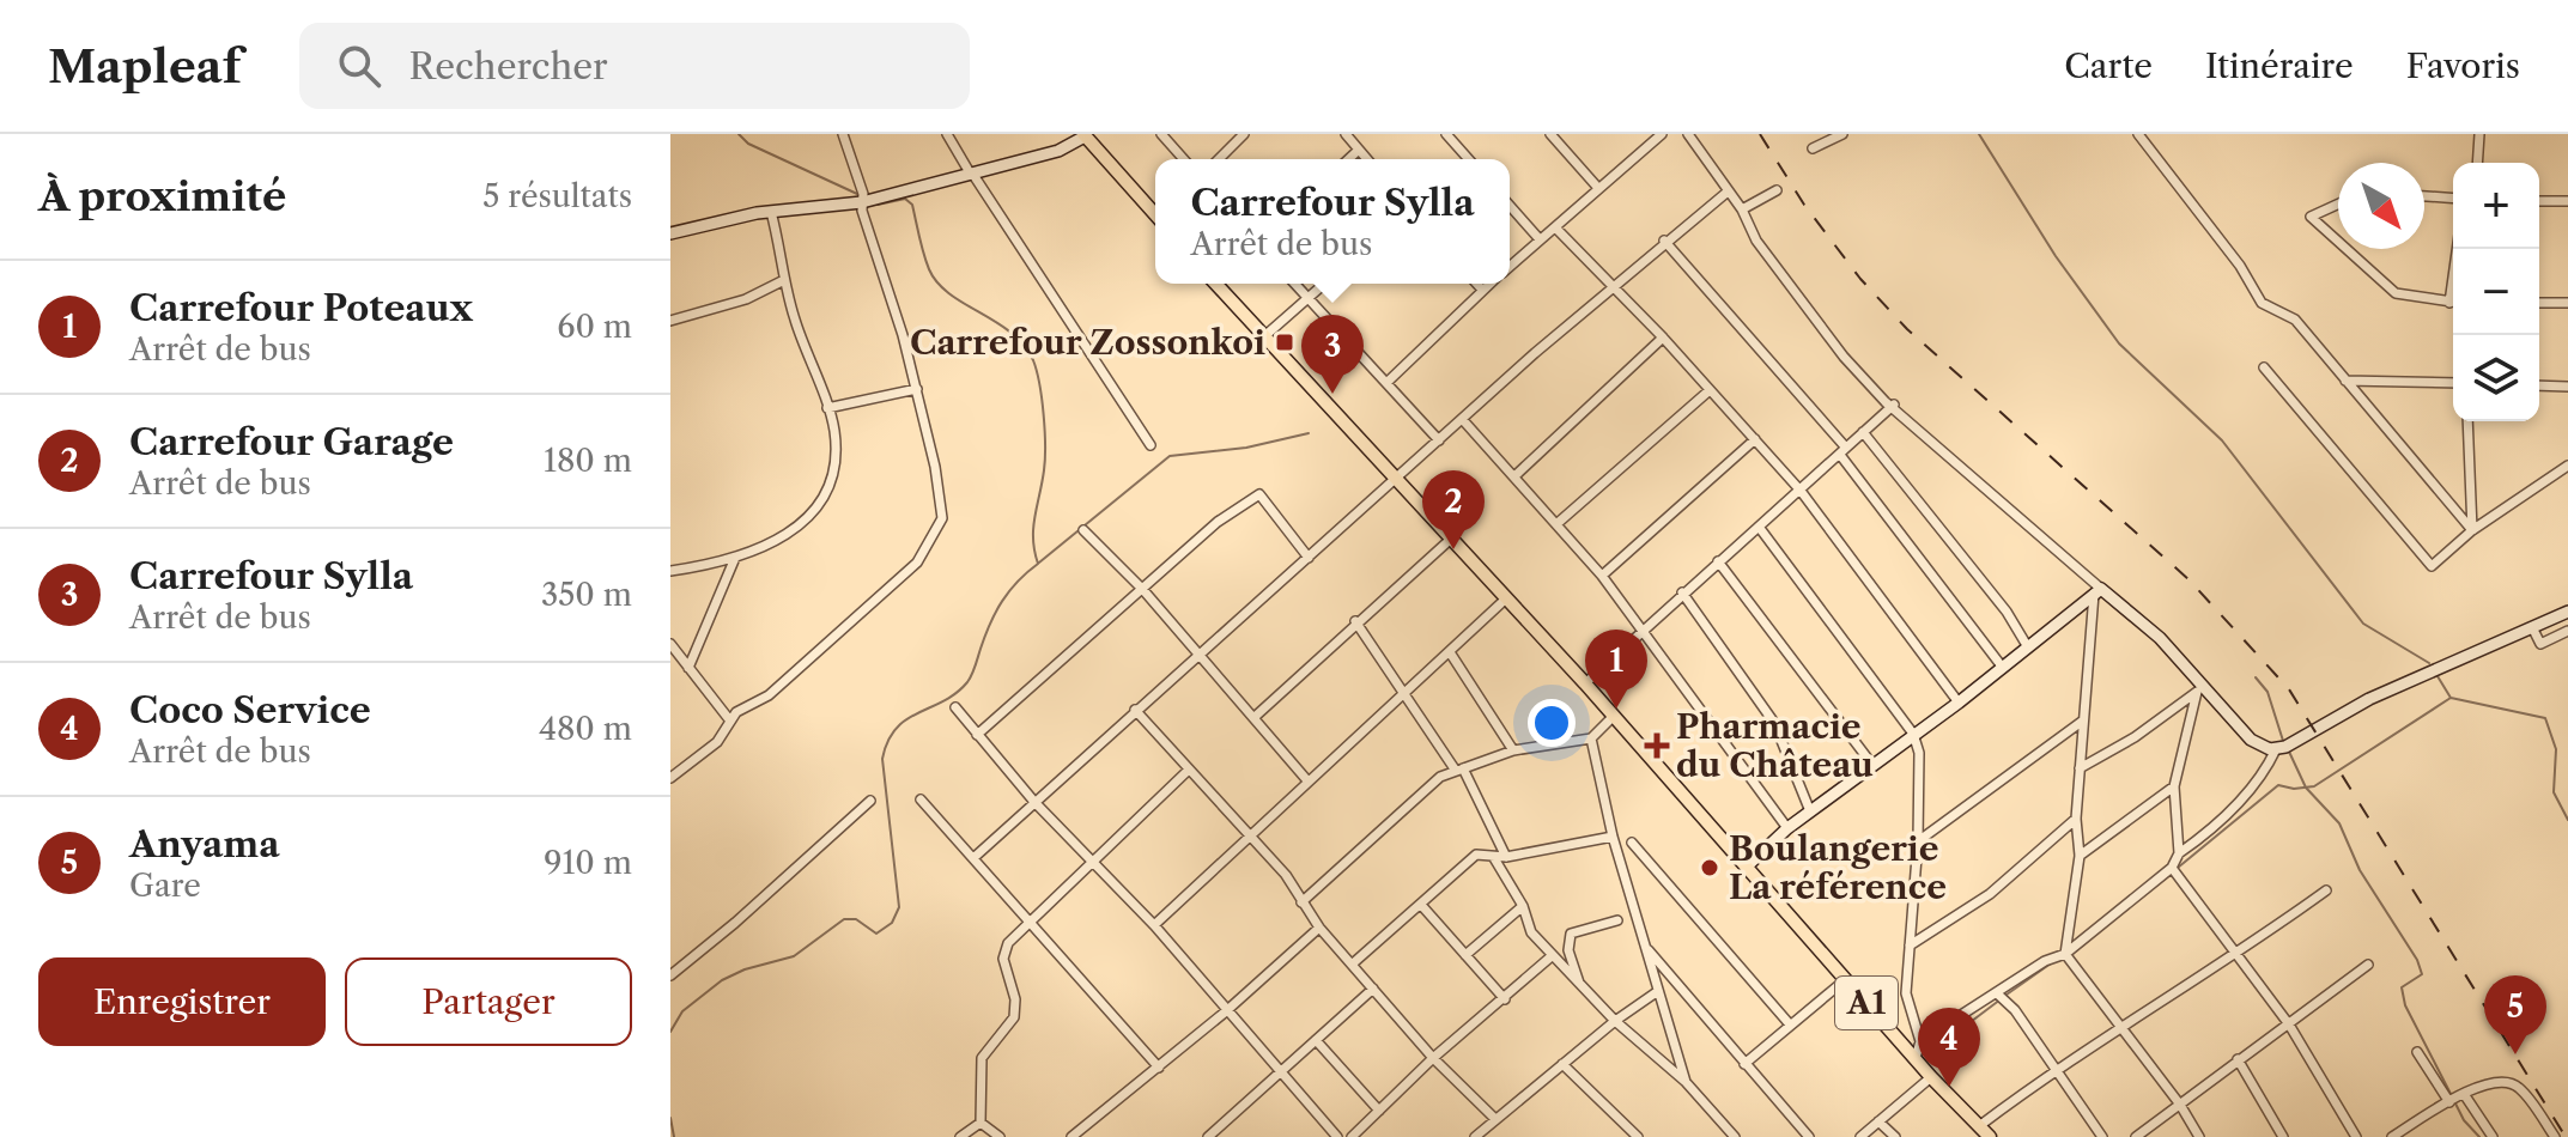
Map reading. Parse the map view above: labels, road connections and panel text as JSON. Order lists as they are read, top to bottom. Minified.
{"streets":{"main road":["A1"]},"places":{"transit":["Carrefour Zossonkoi"],"health":["Pharmacie du Château"],"other":["Boulangerie La référence"]},"north":"bottom right","page":{"header":"Mapleaf","search":"Rechercher","nav":["Carte","Itinéraire","Favoris"],"heading":["À proximité","5 résultats"],"popup":["Carrefour Sylla","Arrêt de bus"],"map_buttons":["+","−"],"list":[{"mark":"1","name":"Carrefour Poteaux","note":"Arrêt de bus","value":"60 m"},{"mark":"2","name":"Carrefour Garage","note":"Arrêt de bus","value":"180 m"},{"mark":"3","name":"Carrefour Sylla","note":"Arrêt de bus","value":"350 m"},{"mark":"4","name":"Coco Service","note":"Arrêt de bus","value":"480 m"},{"mark":"5","name":"Anyama","note":"Gare","value":"910 m"}],"pins":["3","2","1","5","4"],"buttons":["Enregistrer","Partager"]}}
